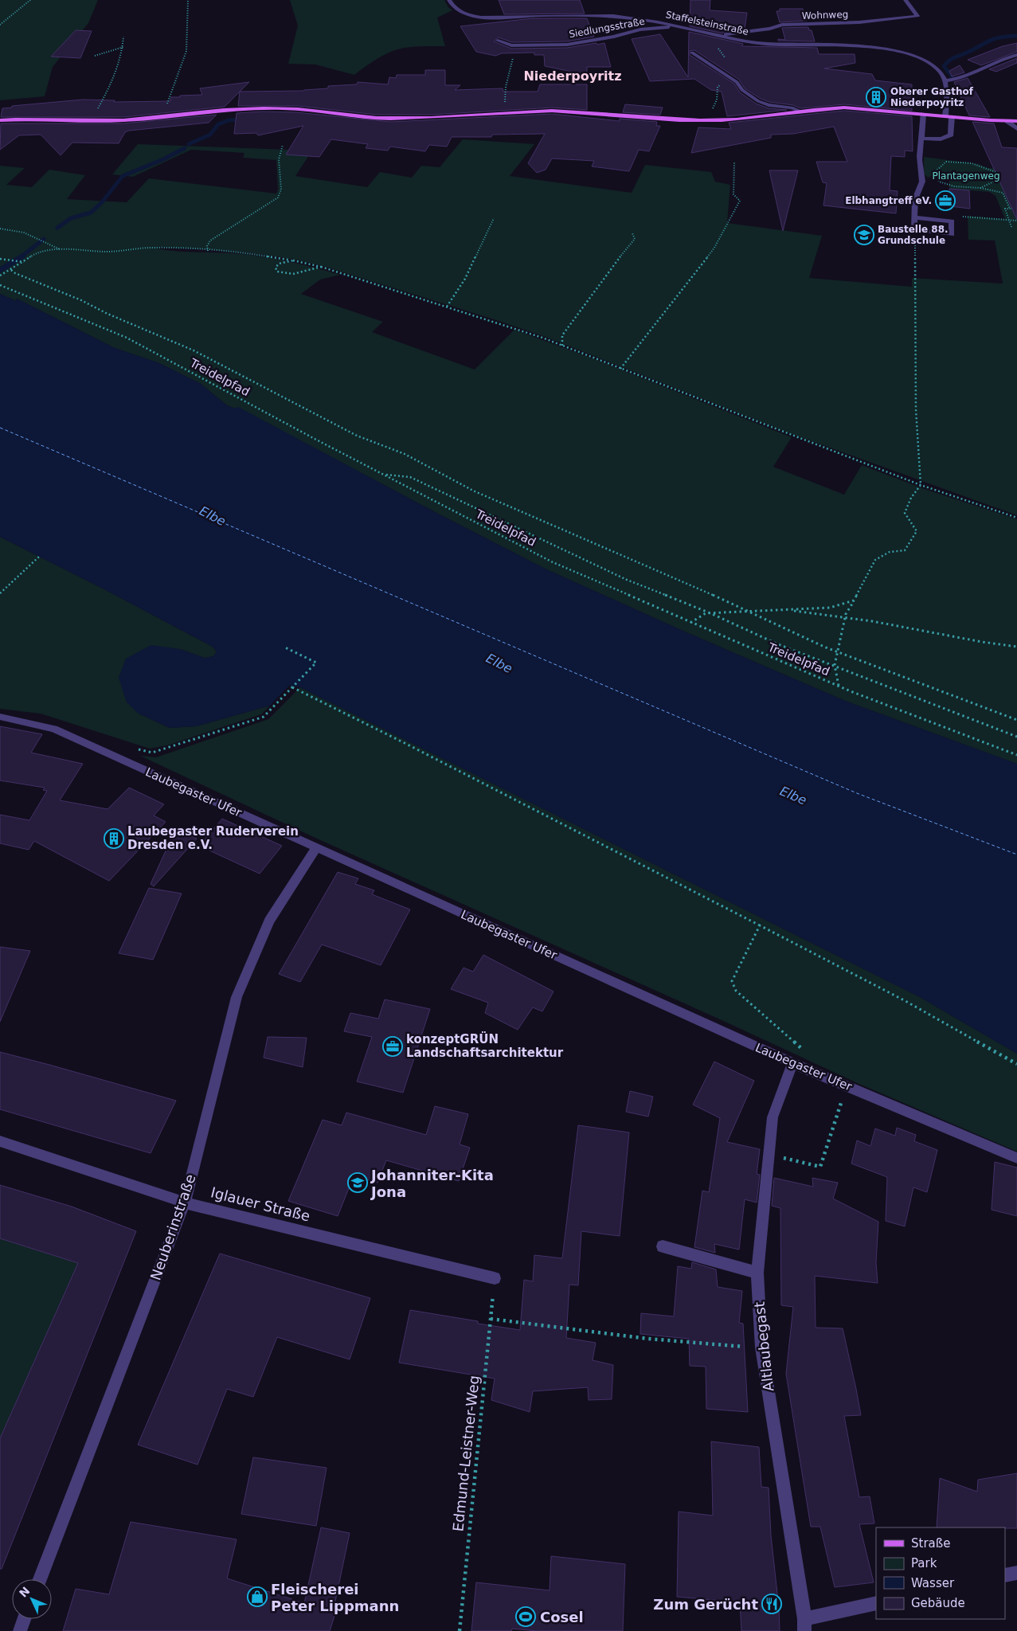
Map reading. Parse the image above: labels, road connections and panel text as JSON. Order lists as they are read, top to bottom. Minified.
{"streets":{"street":["Wohnweg","Staffelsteinstraße","Siedlungsstraße","Laubegaster Ufer","Iglauer Straße","Neuberinstraße","Altlaubegast"],"path":["Treidelpfad","Edmund-Leistner-Weg"]},"crossings":[["Wohnweg","Staffelsteinstraße"],["Staffelsteinstraße","Siedlungsstraße"],["Laubegaster Ufer","Neuberinstraße"],["Laubegaster Ufer","Altlaubegast"],["Iglauer Straße","Neuberinstraße"],["Iglauer Straße","Edmund-Leistner-Weg"]],"districts":["Niederpoyritz"],"water":["Elbe"],"parks":["Plantagenweg"],"places":{"building":["Oberer Gasthof Niederpoyritz","Laubegaster Ruderverein Dresden e.V."],"office":["Elbhangtreff eV.","konzeptGRÜN Landschaftsarchitektur"],"school or university":["Baustelle 88. Grundschule","Johanniter-Kita Jona"],"shop":["Fleischerei Peter Lippmann"],"restaurant":["Zum Gerücht"],"sports":["Cosel"]},"legend":["Straße","Park","Wasser","Gebäude"],"north":"top left"}
